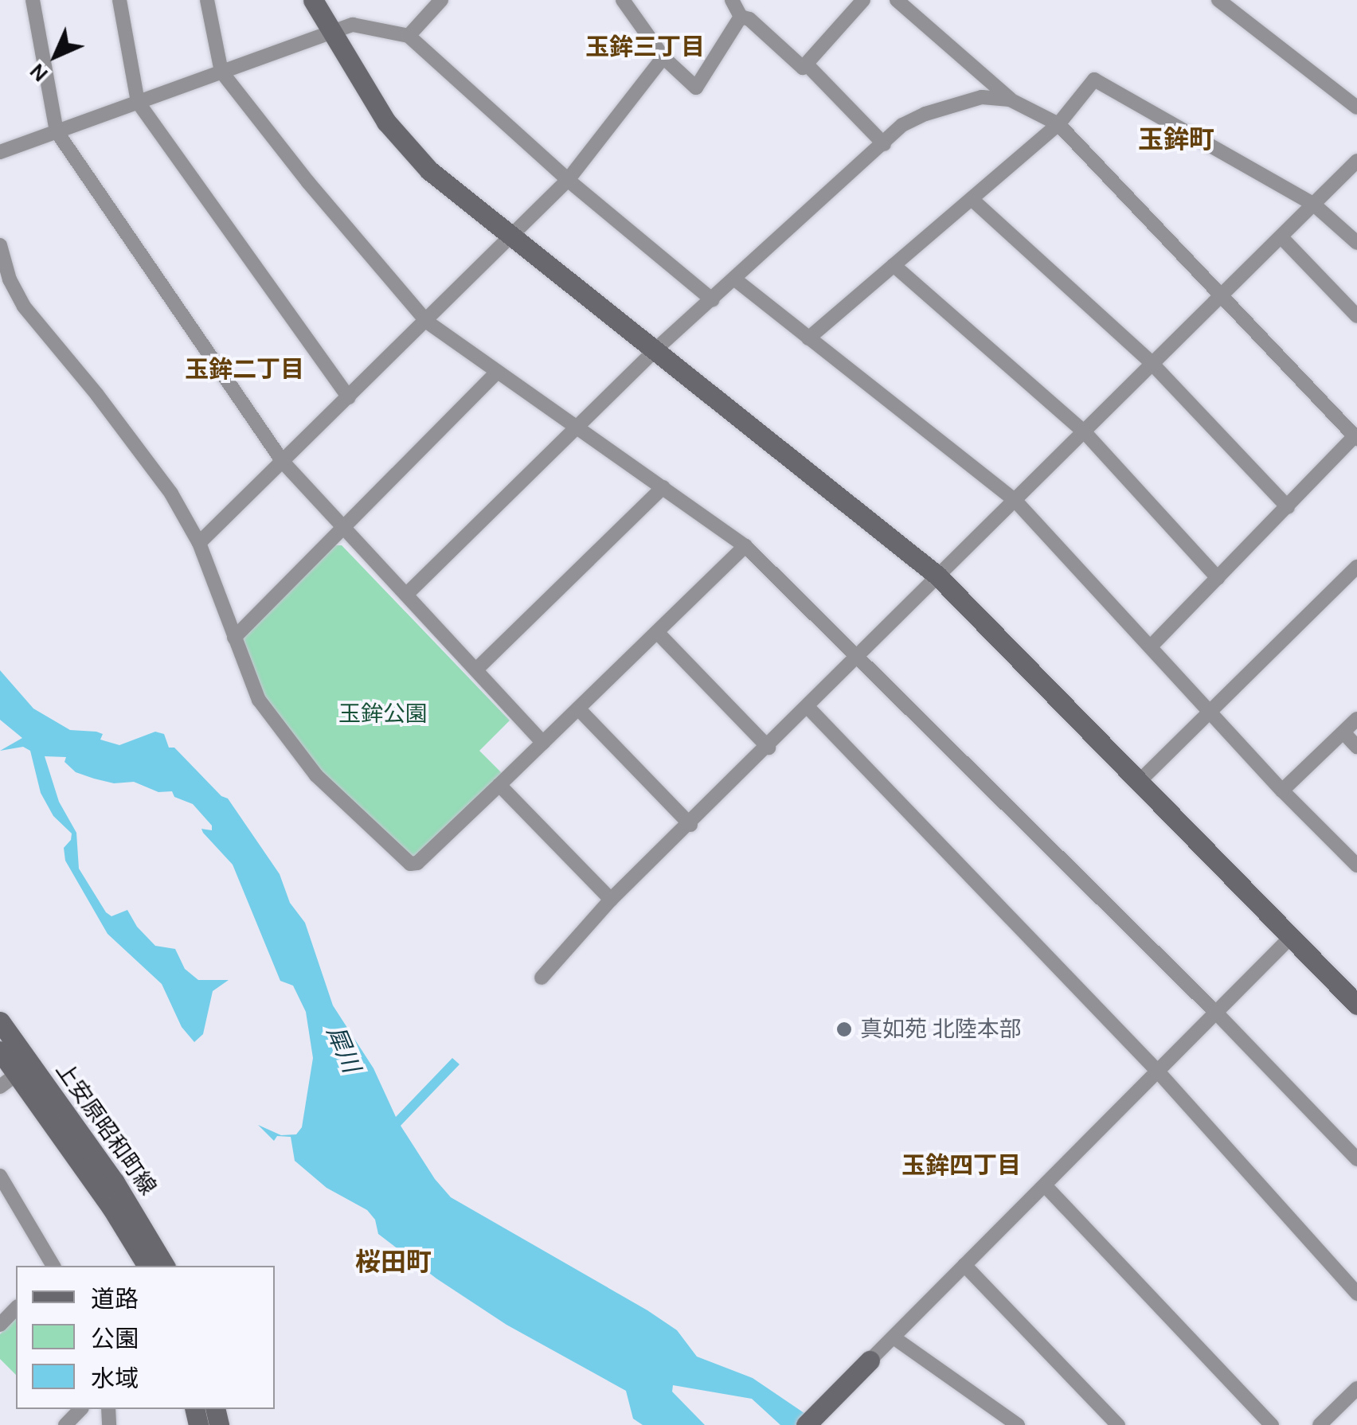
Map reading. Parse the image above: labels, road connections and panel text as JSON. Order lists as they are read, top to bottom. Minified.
{"streets":{"street":["上安原昭和町線"]},"districts":["玉鉾三丁目","玉鉾町","玉鉾二丁目","玉鉾四丁目","桜田町"],"water":["犀川"],"parks":["玉鉾公園"],"places":["真如苑 北陸本部"],"legend":["道路","公園","水域"],"north":"bottom left"}
